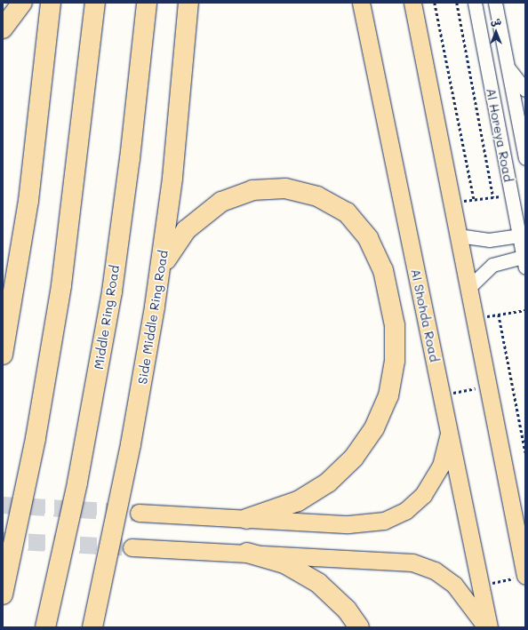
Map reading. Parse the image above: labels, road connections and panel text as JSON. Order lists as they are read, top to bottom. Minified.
{"streets":{"highway":["Middle Ring Road","Side Middle Ring Road"],"main road":["Al Shohda Road"],"street":["Al Horeya Road"]},"north":"top"}
